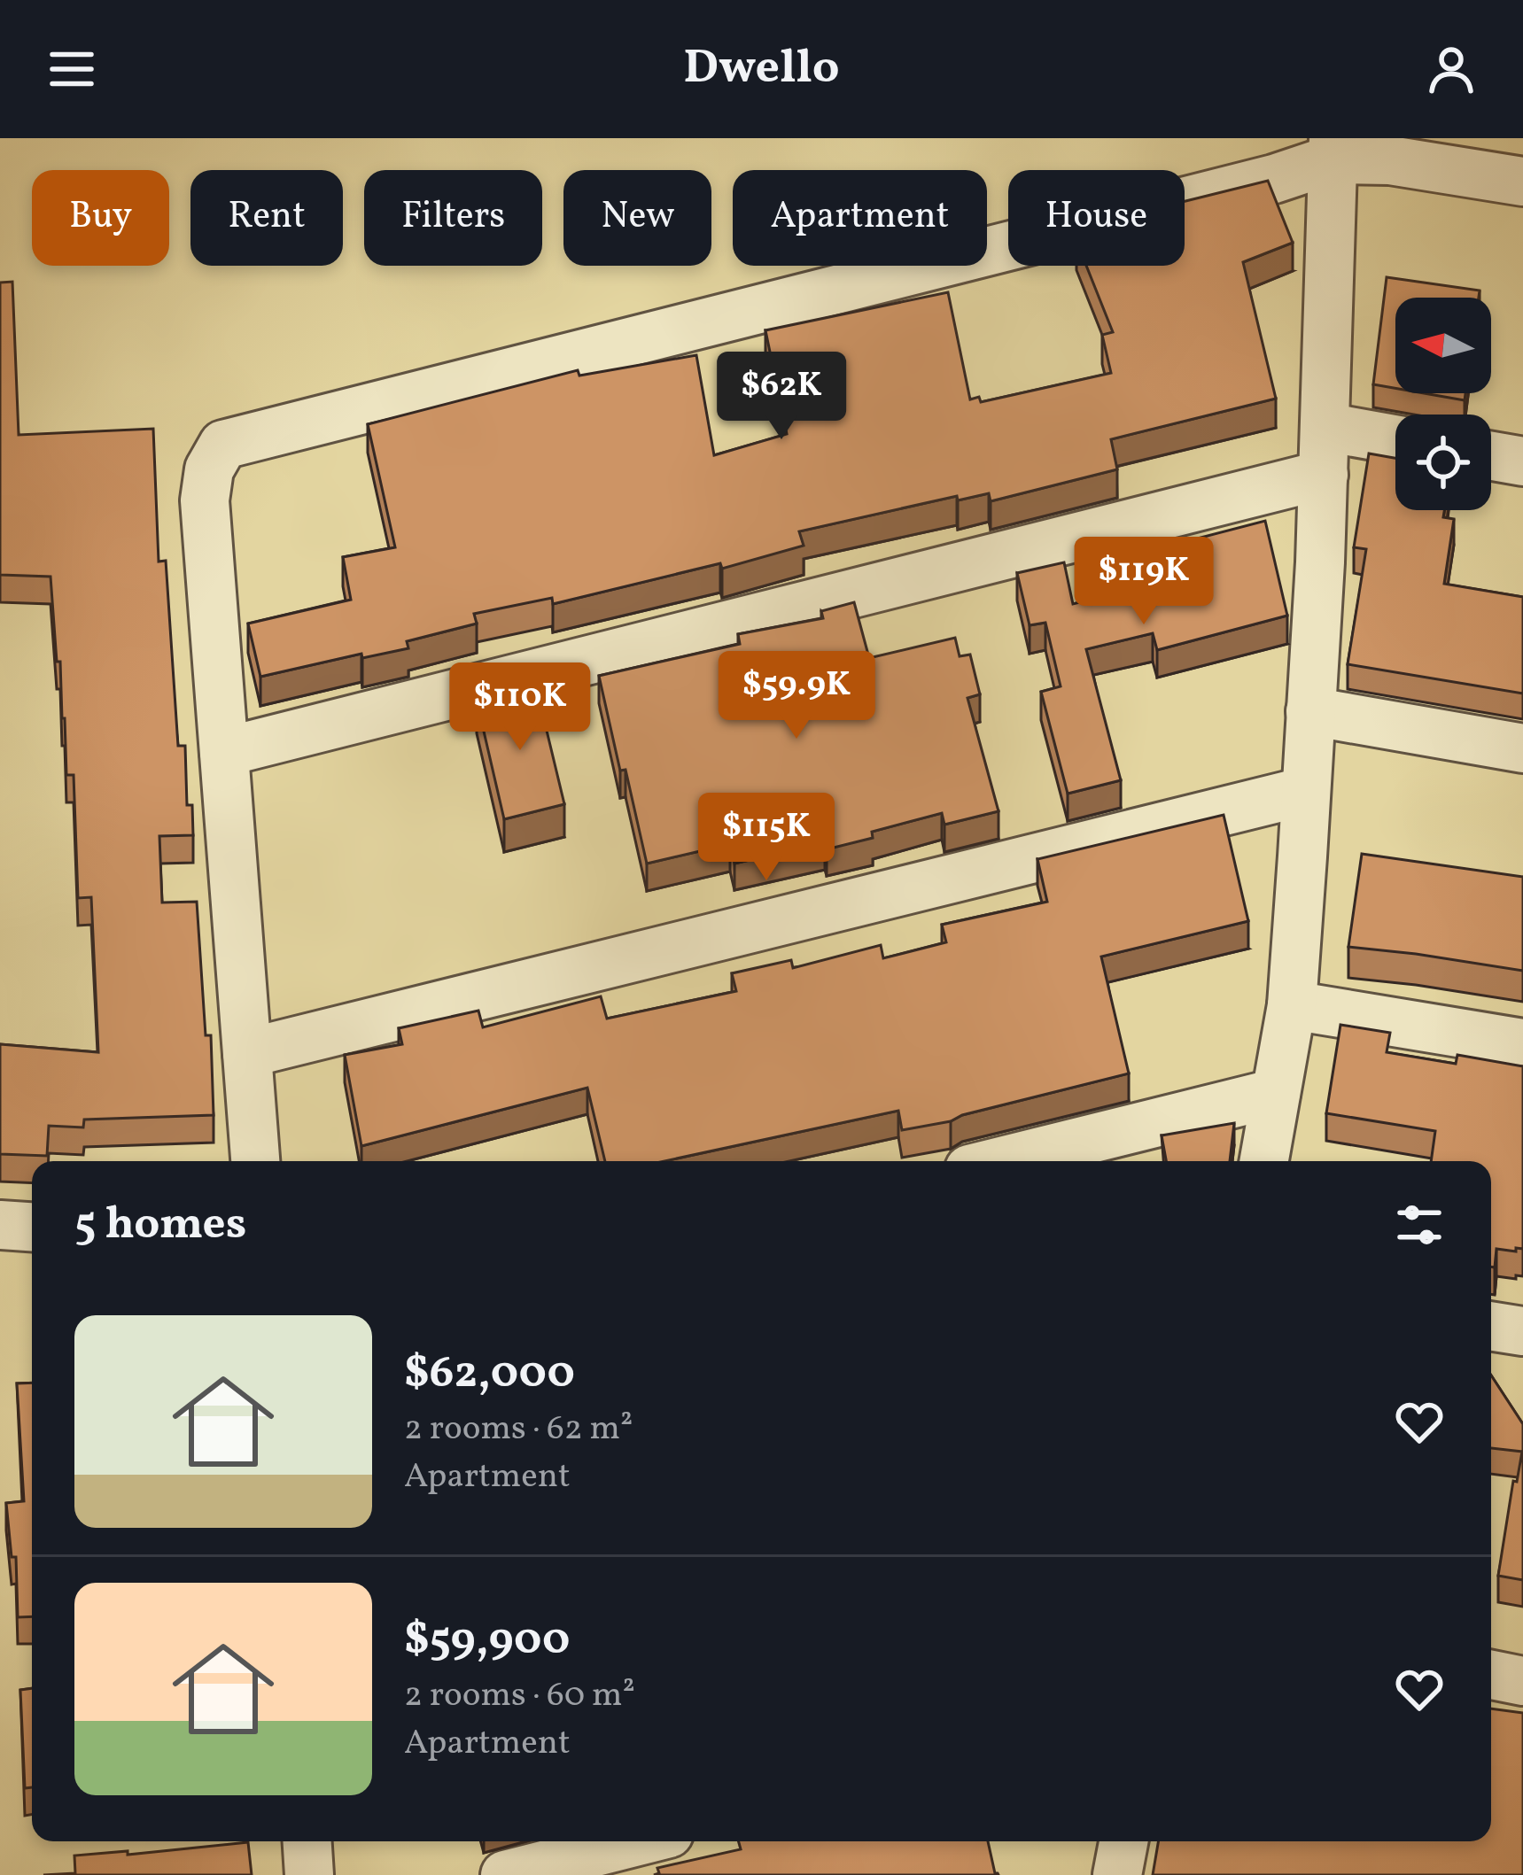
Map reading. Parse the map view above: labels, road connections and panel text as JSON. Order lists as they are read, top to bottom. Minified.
{"north":"left","page":{"header":"Dwello","chip":["Buy","Rent","Filters","New","Apartment","House"],"price":["$62K","$119K","$59.9K","$110K","$115K"],"heading":"5 homes","list":[{"name":"$62,000","note":"2 rooms · 62 m² · Apartment"},{"name":"$59,900","note":"2 rooms · 60 m² · Apartment"}]}}
